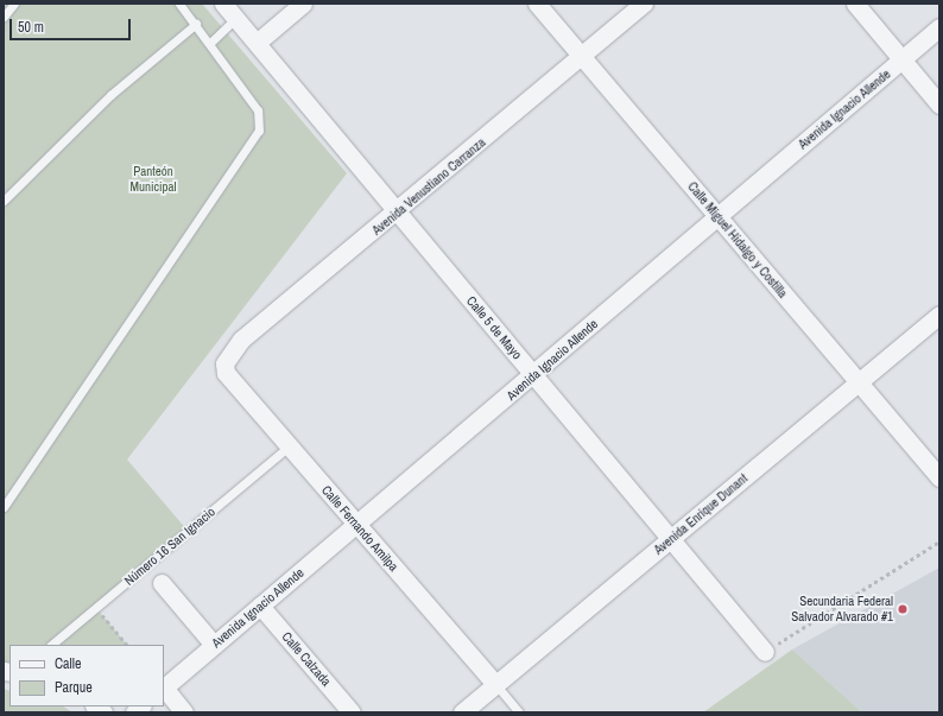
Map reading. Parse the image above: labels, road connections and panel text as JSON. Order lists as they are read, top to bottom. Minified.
{"streets":{"street":["Avenida Ignacio Allende","Avenida Venustiano Carranza","Calle Miguel Hidalgo y Costilla","Calle 5 de Mayo","Avenida Enrique Dunant","Calle Fernando Amilpa","Calle Calzada"],"lane":["Número 16 San Ignacio"]},"crossings":[["Avenida Ignacio Allende","Calle Miguel Hidalgo y Costilla"],["Avenida Ignacio Allende","Calle 5 de Mayo"],["Avenida Ignacio Allende","Calle Fernando Amilpa"],["Avenida Ignacio Allende","Calle Calzada"],["Avenida Venustiano Carranza","Calle Miguel Hidalgo y Costilla"],["Avenida Venustiano Carranza","Calle 5 de Mayo"],["Avenida Venustiano Carranza","Calle Fernando Amilpa"],["Calle Miguel Hidalgo y Costilla","Avenida Enrique Dunant"],["Calle 5 de Mayo","Avenida Enrique Dunant"],["Avenida Enrique Dunant","Calle Fernando Amilpa"],["Calle Fernando Amilpa","Número 16 San Ignacio"]],"parks":["Panteón Municipal"],"places":["Secundaria Federal Salvador Alvarado #1"],"legend":["Calle","Parque"],"scale_bar":"50 m"}
